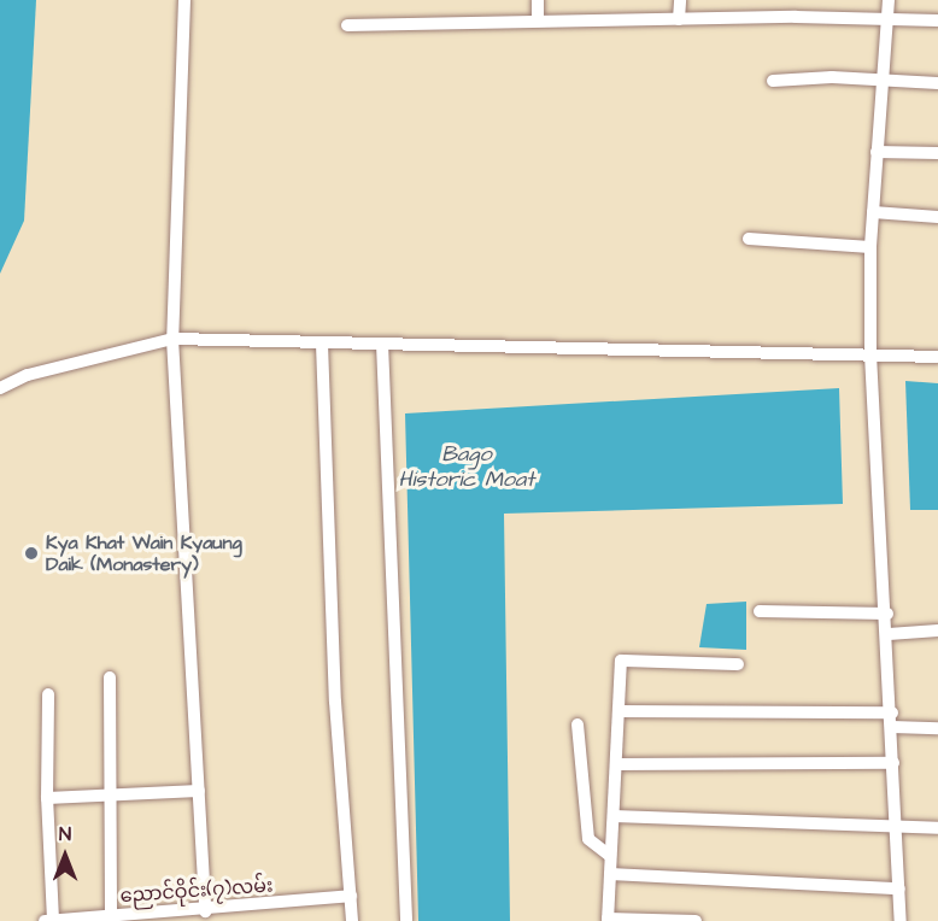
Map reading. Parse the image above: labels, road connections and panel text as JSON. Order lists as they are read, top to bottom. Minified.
{"streets":{"street":["ညောင်ဝိုင်း(၇)လမ်း"]},"water":["Bago Historic Moat"],"places":["Kya Khat Wain Kyaung Daik (Monastery)"],"north":"top"}
